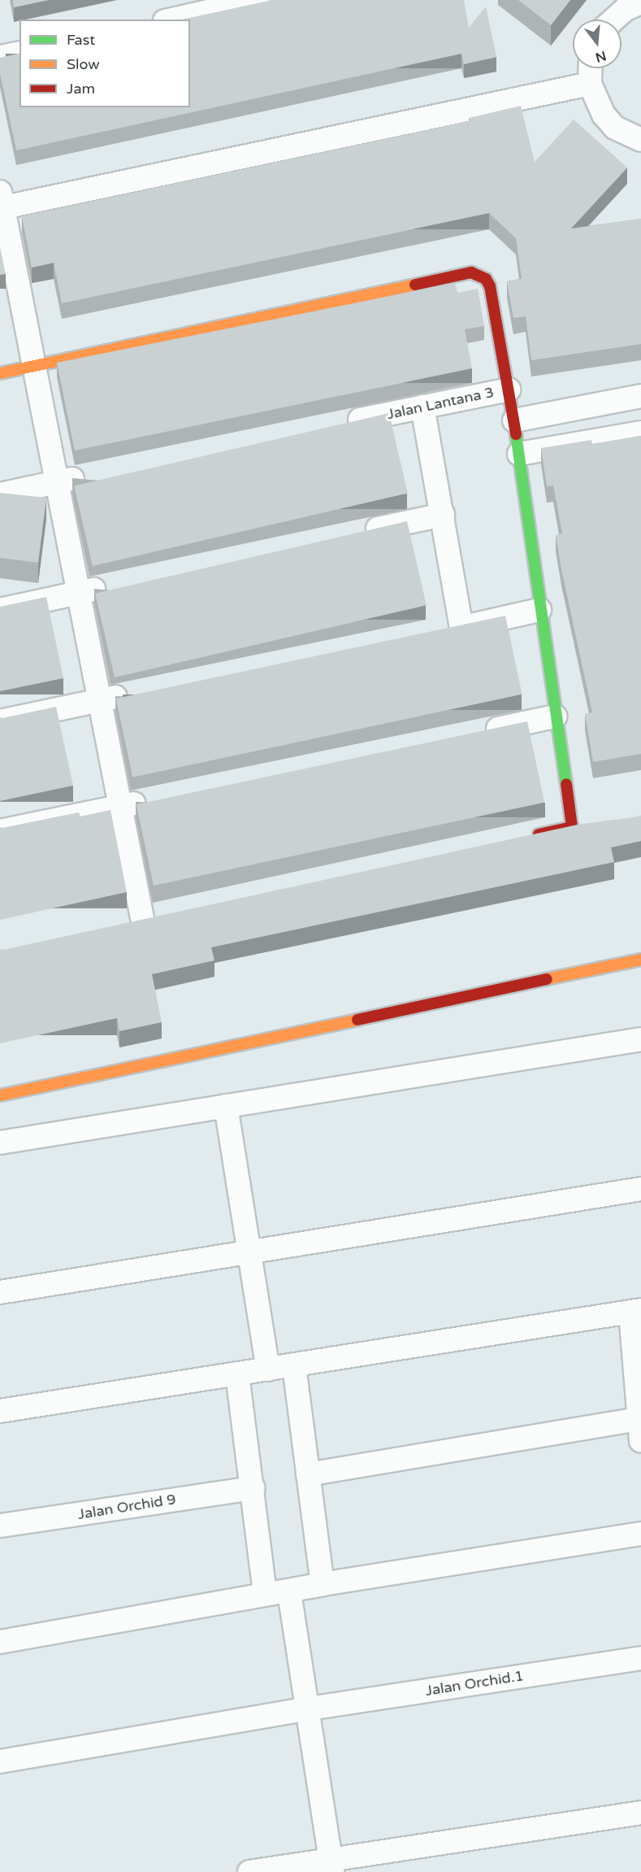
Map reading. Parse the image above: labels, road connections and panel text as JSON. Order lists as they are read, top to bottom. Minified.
{"streets":{"street":["Jalan Lantana 3","Jalan Orchid 9","Jalan Orchid.1"]},"legend":["Fast","Slow","Jam"],"north":"bottom"}
